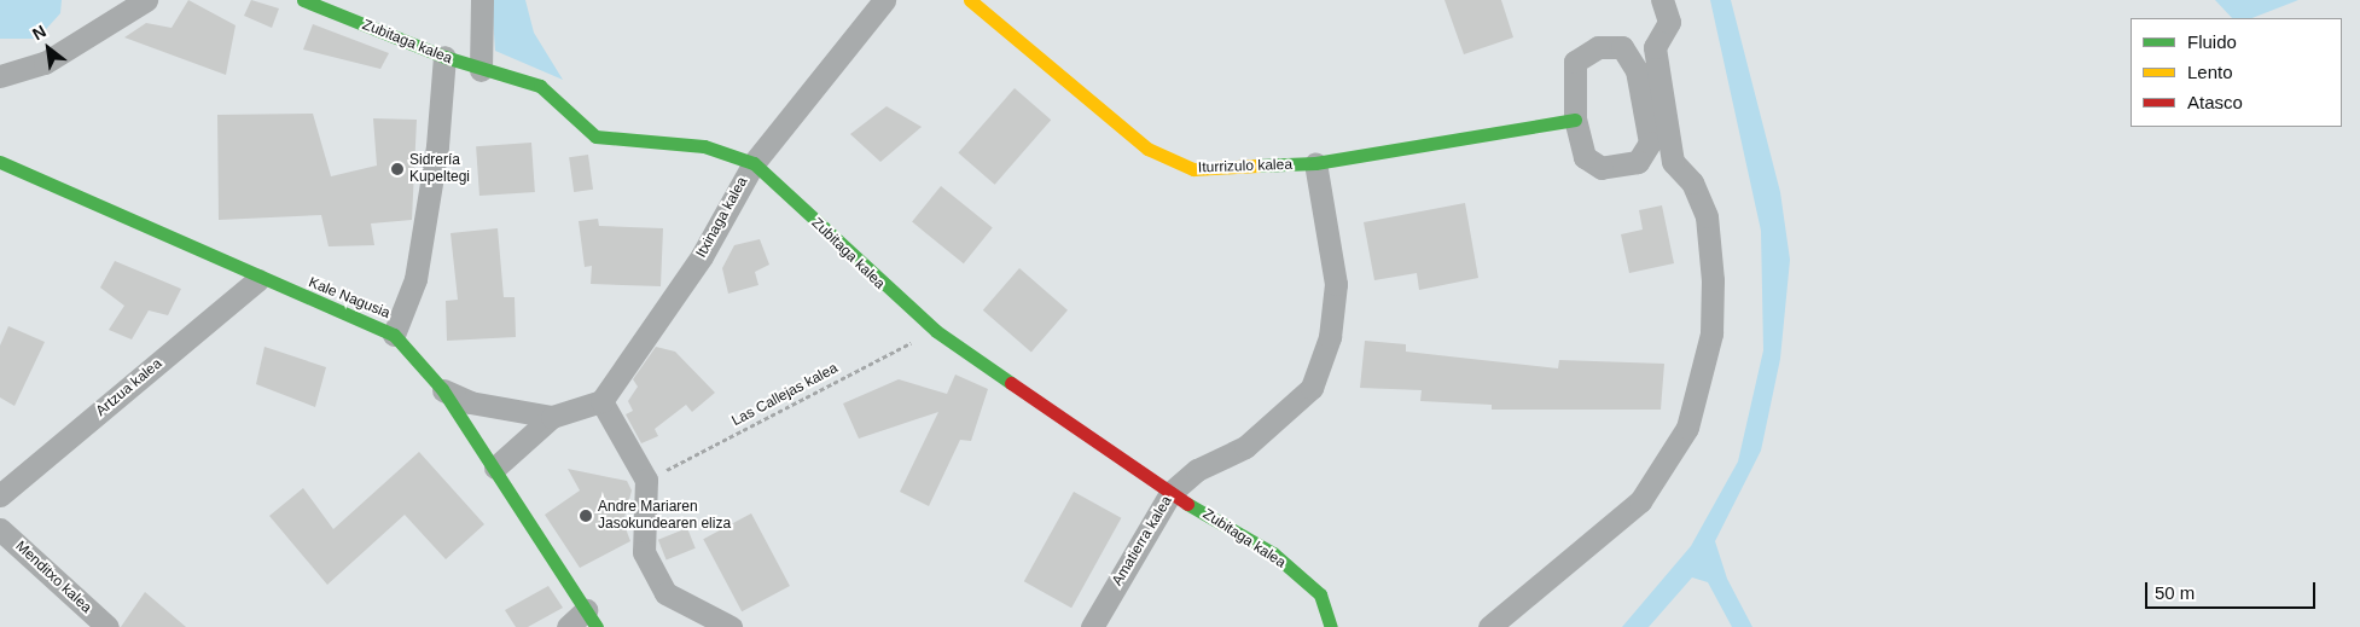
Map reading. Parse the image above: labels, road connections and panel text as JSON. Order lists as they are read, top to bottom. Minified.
{"streets":{"street":["Zubitaga kalea","Iturrizulo kalea","Itxinaga kalea","Kale Nagusia","Artzua kalea","Amatierra kalea","Menditxo kalea"],"path":["Las Callejas kalea"]},"crossings":[["Zubitaga kalea","Itxinaga kalea"],["Zubitaga kalea","Las Callejas kalea"],["Zubitaga kalea","Amatierra kalea"],["Iturrizulo kalea","Amatierra kalea"],["Kale Nagusia","Artzua kalea"]],"places":["Sidrería Kupeltegi","Andre Mariaren Jasokundearen eliza"],"legend":["Fluido","Lento","Atasco"],"scale_bar":"50 m","north":"top left"}
